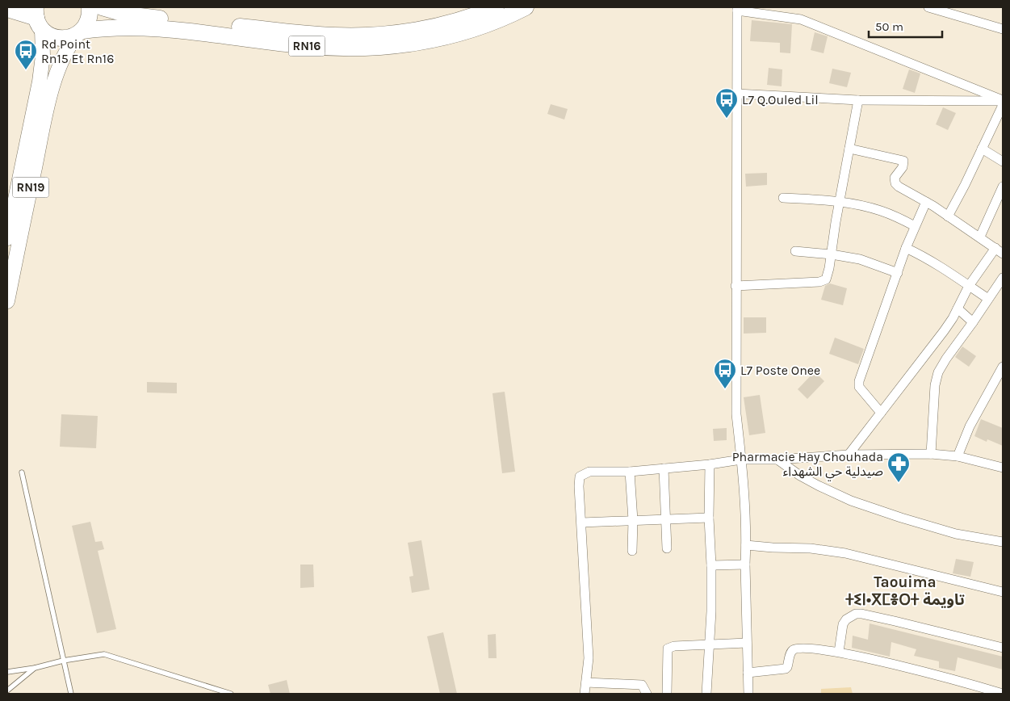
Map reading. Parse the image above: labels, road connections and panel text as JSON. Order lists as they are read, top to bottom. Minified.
{"streets":{"highway":["RN16"],"main road":["RN19"]},"crossings":[["RN16","RN19"]],"districts":["Taouima ⵜⵉⵏ•ⴳⵎⴻⵔⵜ تاويمة"],"places":{"bus stop":["Rd Point Rn15 Et Rn16","L7 Q.Ouled Lil","L7 Poste Onee"],"pharmacy":["Pharmacie Hay Chouhada صيدلية حي الشهداء"]},"scale_bar":"50 m"}
